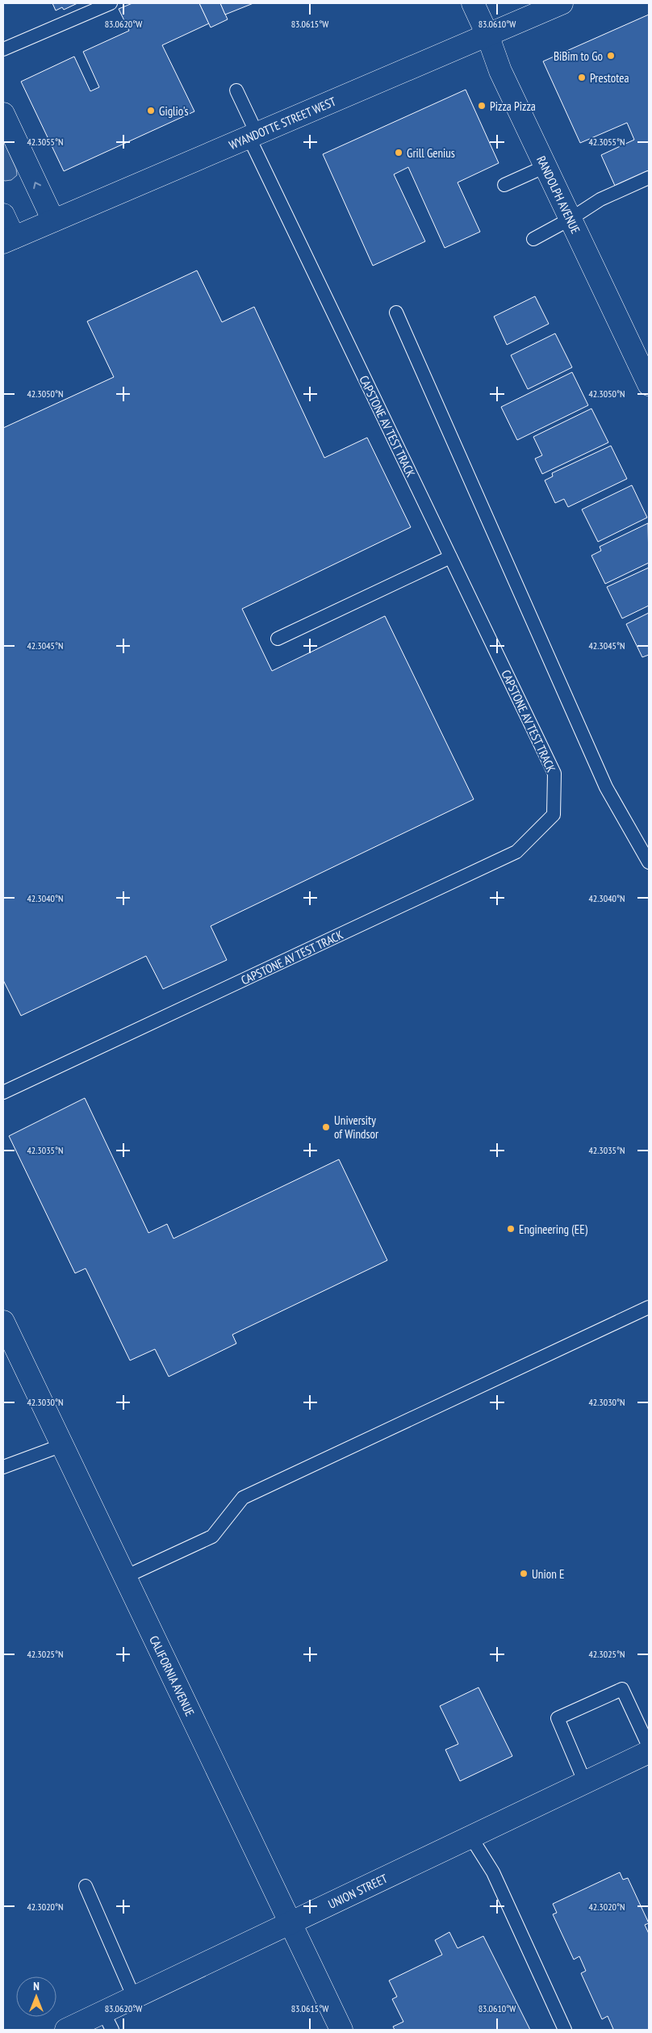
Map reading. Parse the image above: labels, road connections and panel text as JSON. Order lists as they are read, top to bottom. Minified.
{"streets":{"street":["WYANDOTTE STREET WEST","RANDOLPH AVENUE","CALIFORNIA AVENUE","UNION STREET"],"lane":["CAPSTONE AV TEST TRACK"]},"crossings":[["WYANDOTTE STREET WEST","RANDOLPH AVENUE"],["WYANDOTTE STREET WEST","CAPSTONE AV TEST TRACK"],["CALIFORNIA AVENUE","UNION STREET"]],"places":["BiBim to Go","Prestotea","Pizza Pizza","Giglio's","Grill Genius","University of Windsor","Engineering (EE)","Union E"],"north":"top","coordinates":["83.0620°W","83.0615°W","83.0610°W","42.3055°N","42.3050°N","42.3045°N","42.3040°N","42.3035°N","42.3030°N","42.3025°N","42.3020°N"]}
